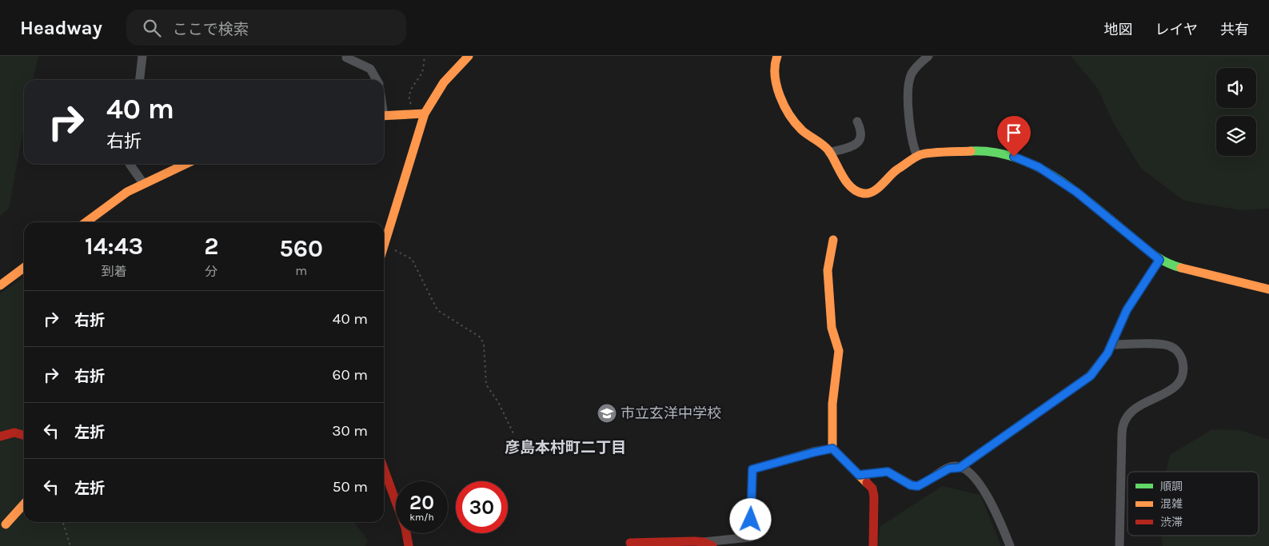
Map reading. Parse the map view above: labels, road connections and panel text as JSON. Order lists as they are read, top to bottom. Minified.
{"districts":["彦島本村町二丁目"],"places":{"school or university":["市立玄洋中学校"]},"legend":["順調","混雑","渋滞"],"page":{"header":"Headway","search":"ここで検索","nav":["地図","レイヤ","共有"],"turn":["40 m","右折"],"eta":["14:43","到着","2","分","560","m"],"list":[{"name":"右折","value":"40 m"},{"name":"右折","value":"60 m"},{"name":"左折","value":"30 m"},{"name":"左折","value":"50 m"}],"speed":"20 km/h","limit":"30"}}
